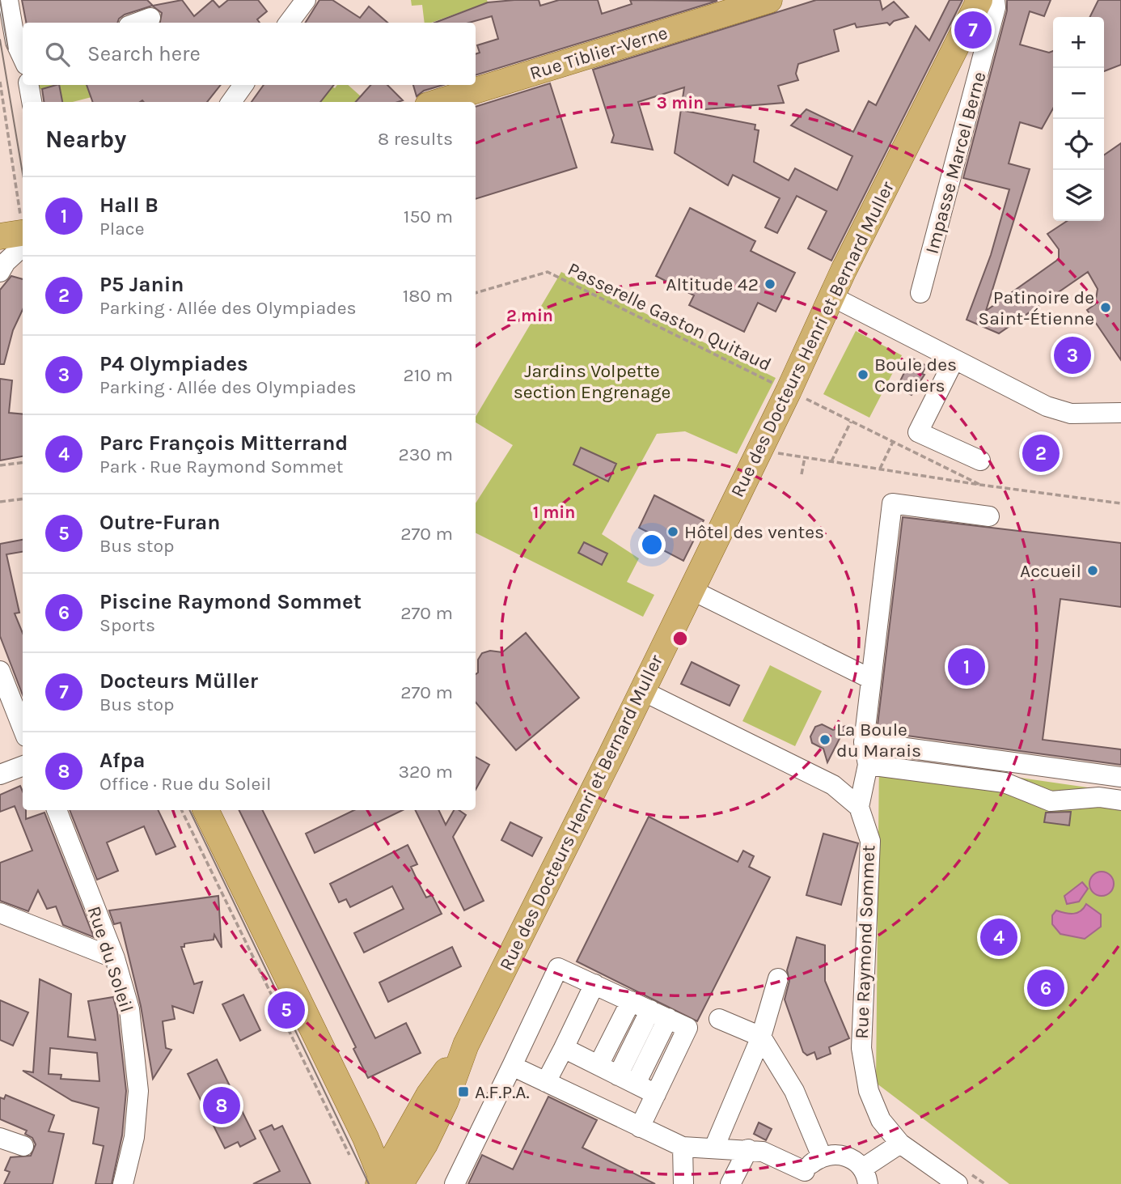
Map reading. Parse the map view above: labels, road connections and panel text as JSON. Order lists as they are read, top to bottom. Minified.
{"streets":{"main road":["Rue Tiblier-Verne","Rue des Docteurs Henri et Bernard Muller"],"street":["Impasse Marcel Berne","Rue Raymond Sommet","Rue du Soleil"],"path":["Passerelle Gaston Quitaud"]},"crossings":[["Passerelle Gaston Quitaud","Rue des Docteurs Henri et Bernard Muller"]],"parks":["Jardins Volpette section Engrenage"],"places":{"other":["Altitude 42","Patinoire de Saint-Étienne","Boule des Cordiers","Hôtel des ventes","Accueil","La Boule du Marais"],"transit":["A.F.P.A."]},"page":{"pins":["7","3","2","1","4","6","5","8"],"map_buttons":["+","−"],"search":"Search here","heading":["Nearby","8 results"],"list":[{"mark":"1","name":"Hall B","note":"Place","value":"150 m"},{"mark":"2","name":"P5 Janin","note":"Parking · Allée des Olympiades","value":"180 m"},{"mark":"3","name":"P4 Olympiades","note":"Parking · Allée des Olympiades","value":"210 m"},{"mark":"4","name":"Parc François Mitterrand","note":"Park · Rue Raymond Sommet","value":"230 m"},{"mark":"5","name":"Outre-Furan","note":"Bus stop","value":"270 m"},{"mark":"6","name":"Piscine Raymond Sommet","note":"Sports","value":"270 m"},{"mark":"7","name":"Docteurs Müller","note":"Bus stop","value":"270 m"},{"mark":"8","name":"Afpa","note":"Office · Rue du Soleil","value":"320 m"}]},"rings":["3 min","2 min","1 min"]}
